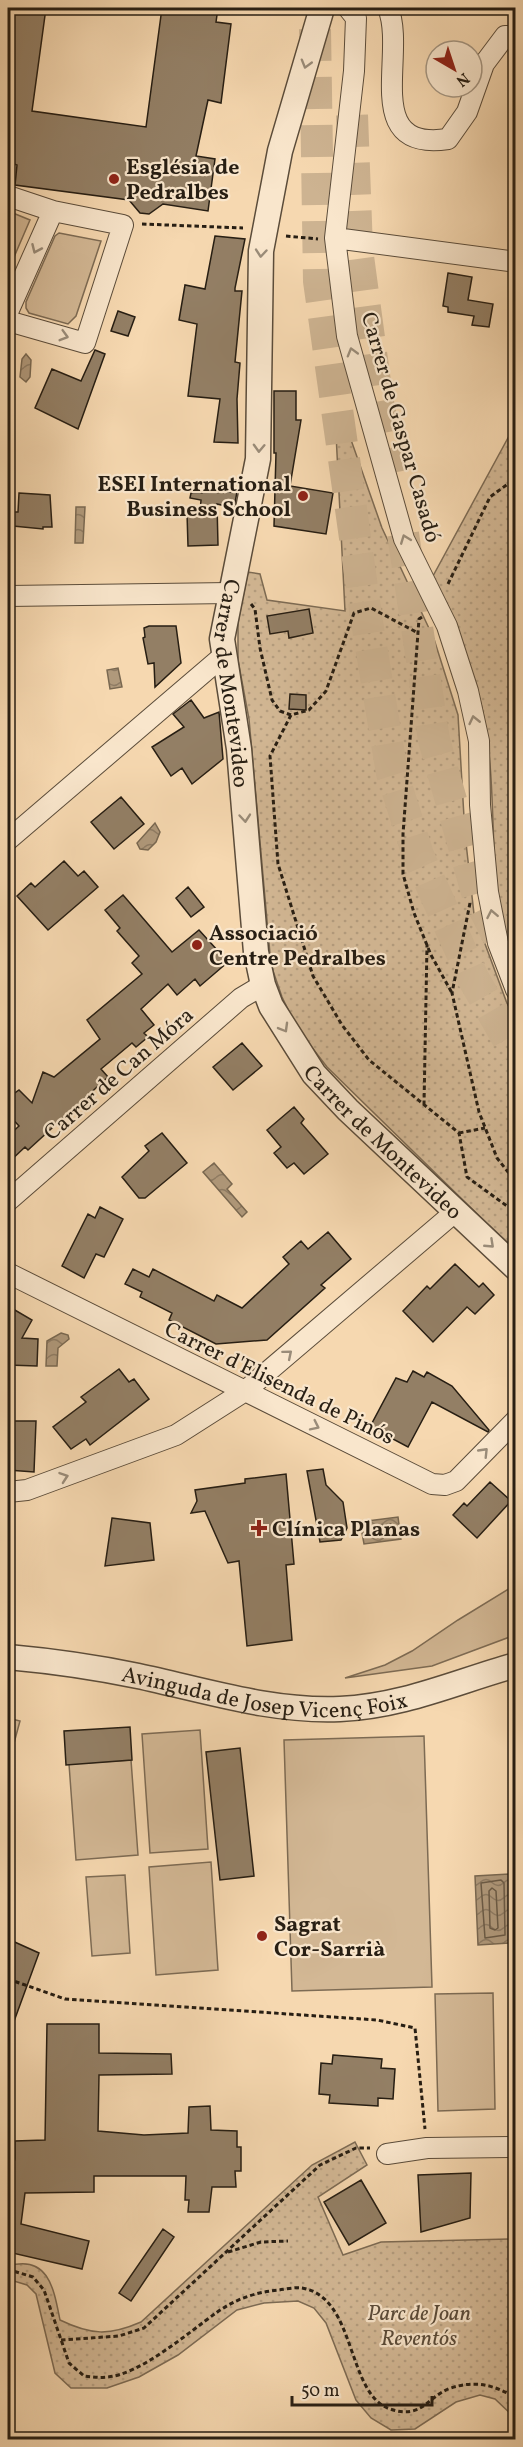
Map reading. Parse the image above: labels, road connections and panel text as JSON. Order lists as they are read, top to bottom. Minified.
{"streets":{"street":["Carrer de Gaspar Casadó","Carrer de Montevideo","Carrer de Can Móra","Carrer d'Elisenda de Pinós","Avinguda de Josep Vicenç Foix"]},"crossings":[["Carrer de Montevideo","Carrer de Can Móra"]],"one_way":["Carrer de Gaspar Casadó","Carrer de Montevideo","Carrer d'Elisenda de Pinós"],"parks":["Parc de Joan Reventós"],"places":{"other":["Església de Pedralbes","ESEI International Business School","Associació Centre Pedralbes","Sagrat Cor-Sarrià"],"health":["Clínica Planas"]},"scale_bar":"50 m","north":"bottom right"}
